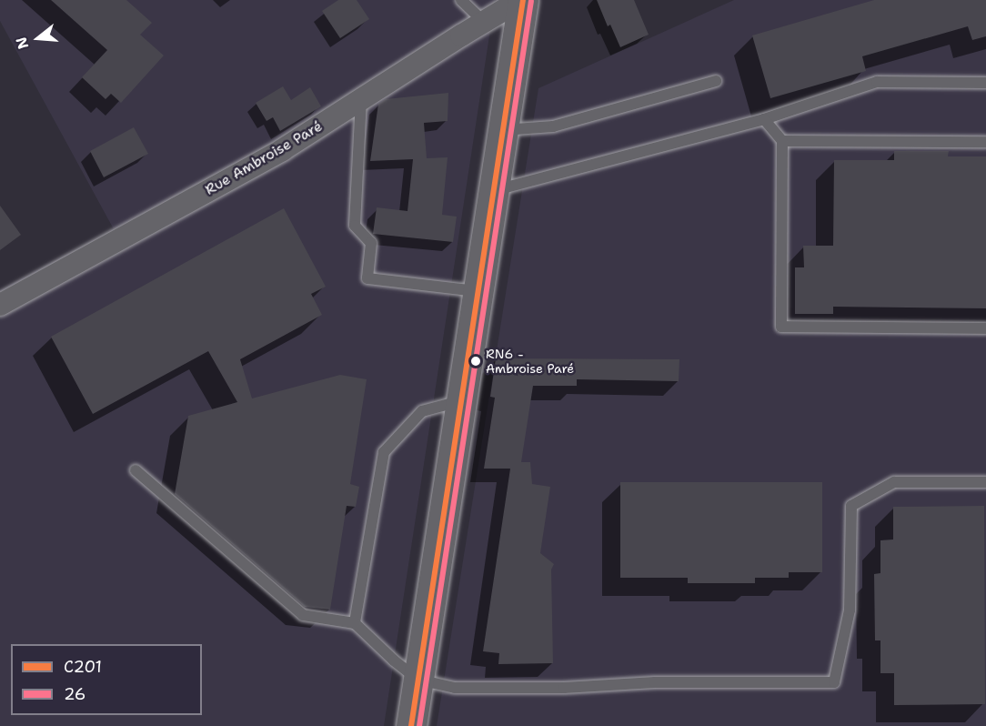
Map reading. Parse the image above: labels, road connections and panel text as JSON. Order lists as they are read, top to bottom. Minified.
{"streets":{"street":["Rue Ambroise Paré"]},"places":["RN6 - Ambroise Paré"],"lines":["transit line C201","transit line 26"],"legend":["C201","26"],"north":"left"}
